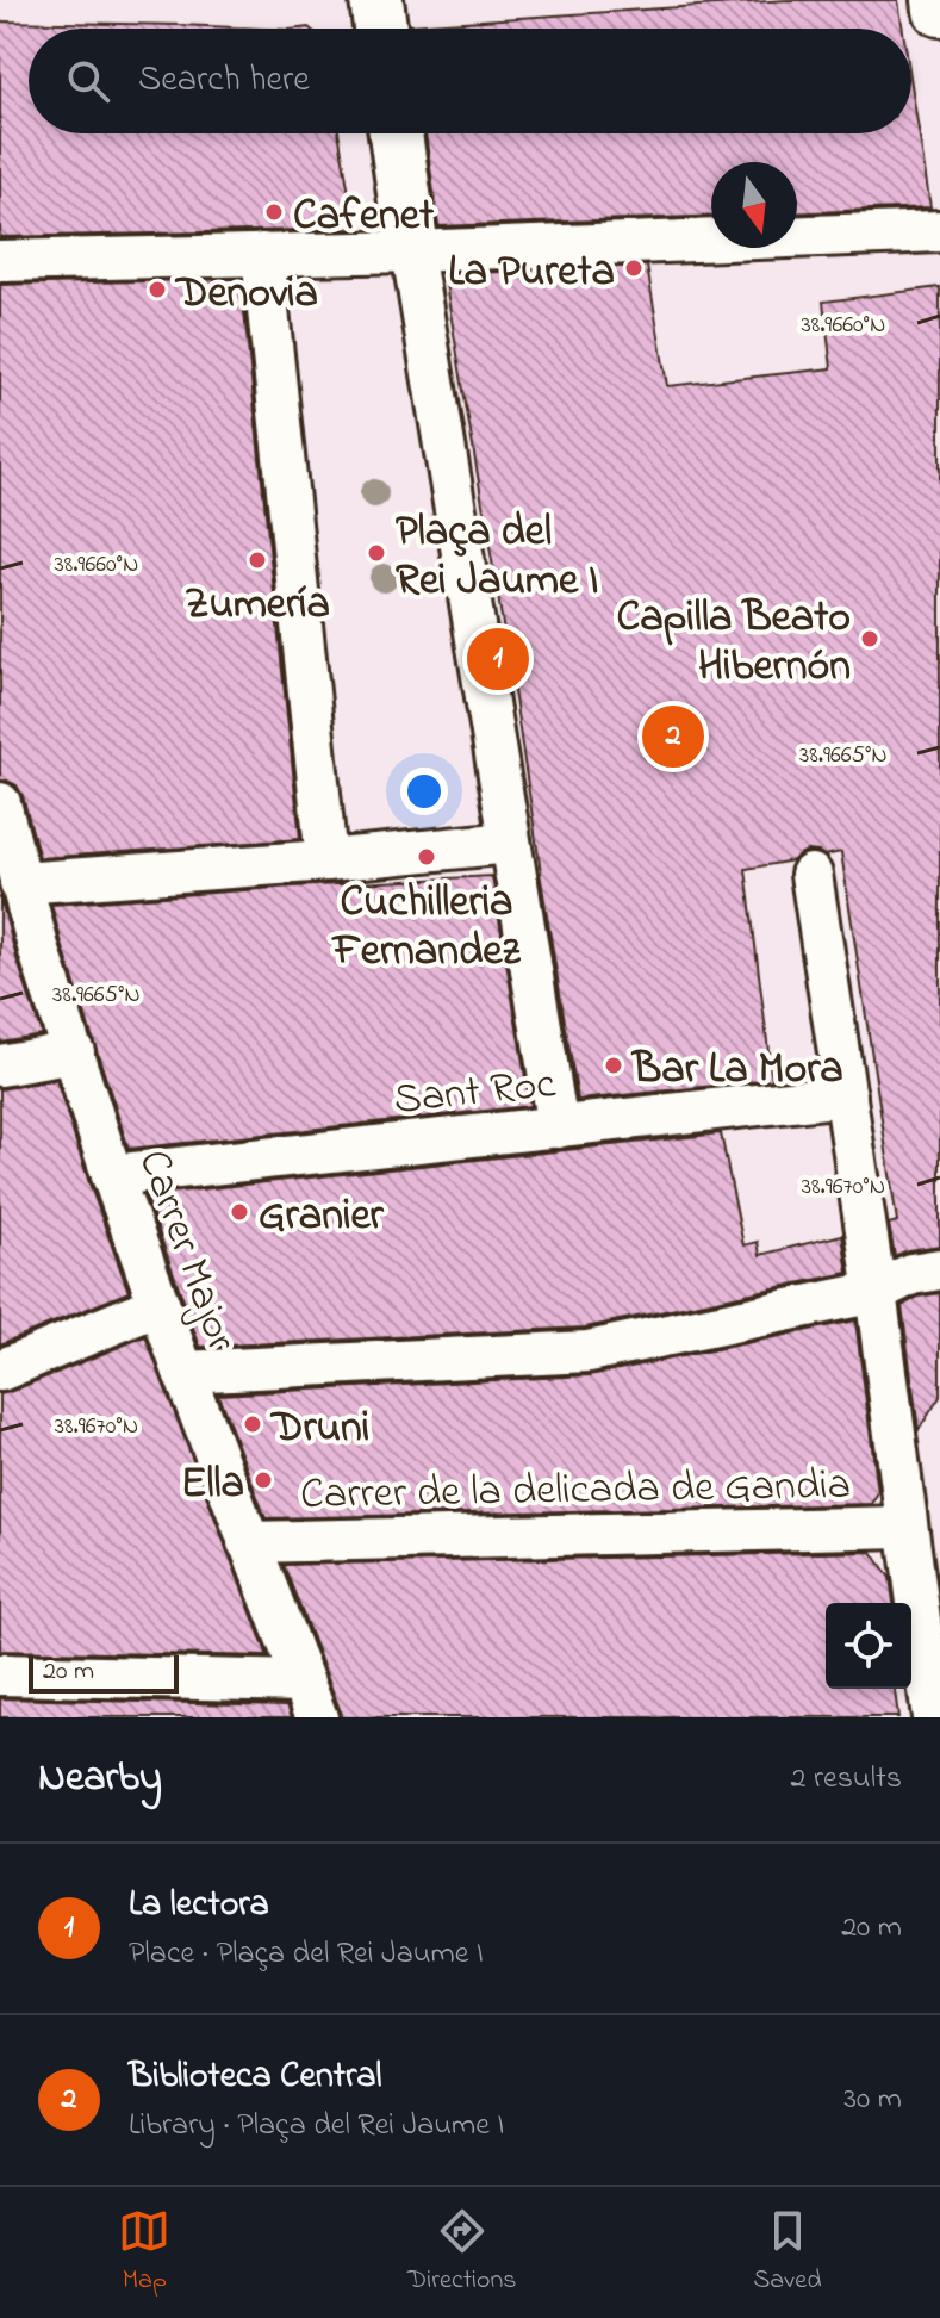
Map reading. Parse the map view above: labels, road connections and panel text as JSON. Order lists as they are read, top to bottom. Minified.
{"streets":{"street":["Sant Roc","Carrer Major","Carrer de la delicada de Gandia"]},"crossings":[["Sant Roc","Carrer Major"],["Carrer Major","Carrer de la delicada de Gandia"]],"places":["Cafenet","La Pureta","Denovia","Plaça del Rei Jaume I","Zumería","Capilla Beato Hibernón","Cuchilleria Fernandez","Bar La Mora","Granier","Druni","Ella"],"scale_bar":"20 m","north":"bottom","page":{"search":"Search here","pins":["1","2"],"scale":"20 m","heading":["Nearby","2 results"],"list":[{"mark":"1","name":"La lectora","note":"Place · Plaça del Rei Jaume I","value":"20 m"},{"mark":"2","name":"Biblioteca Central","note":"Library · Plaça del Rei Jaume I","value":"30 m"}],"nav":["Map","Directions","Saved"]},"coordinates":["38.9660°N","38.9665°N","38.9670°N"]}
